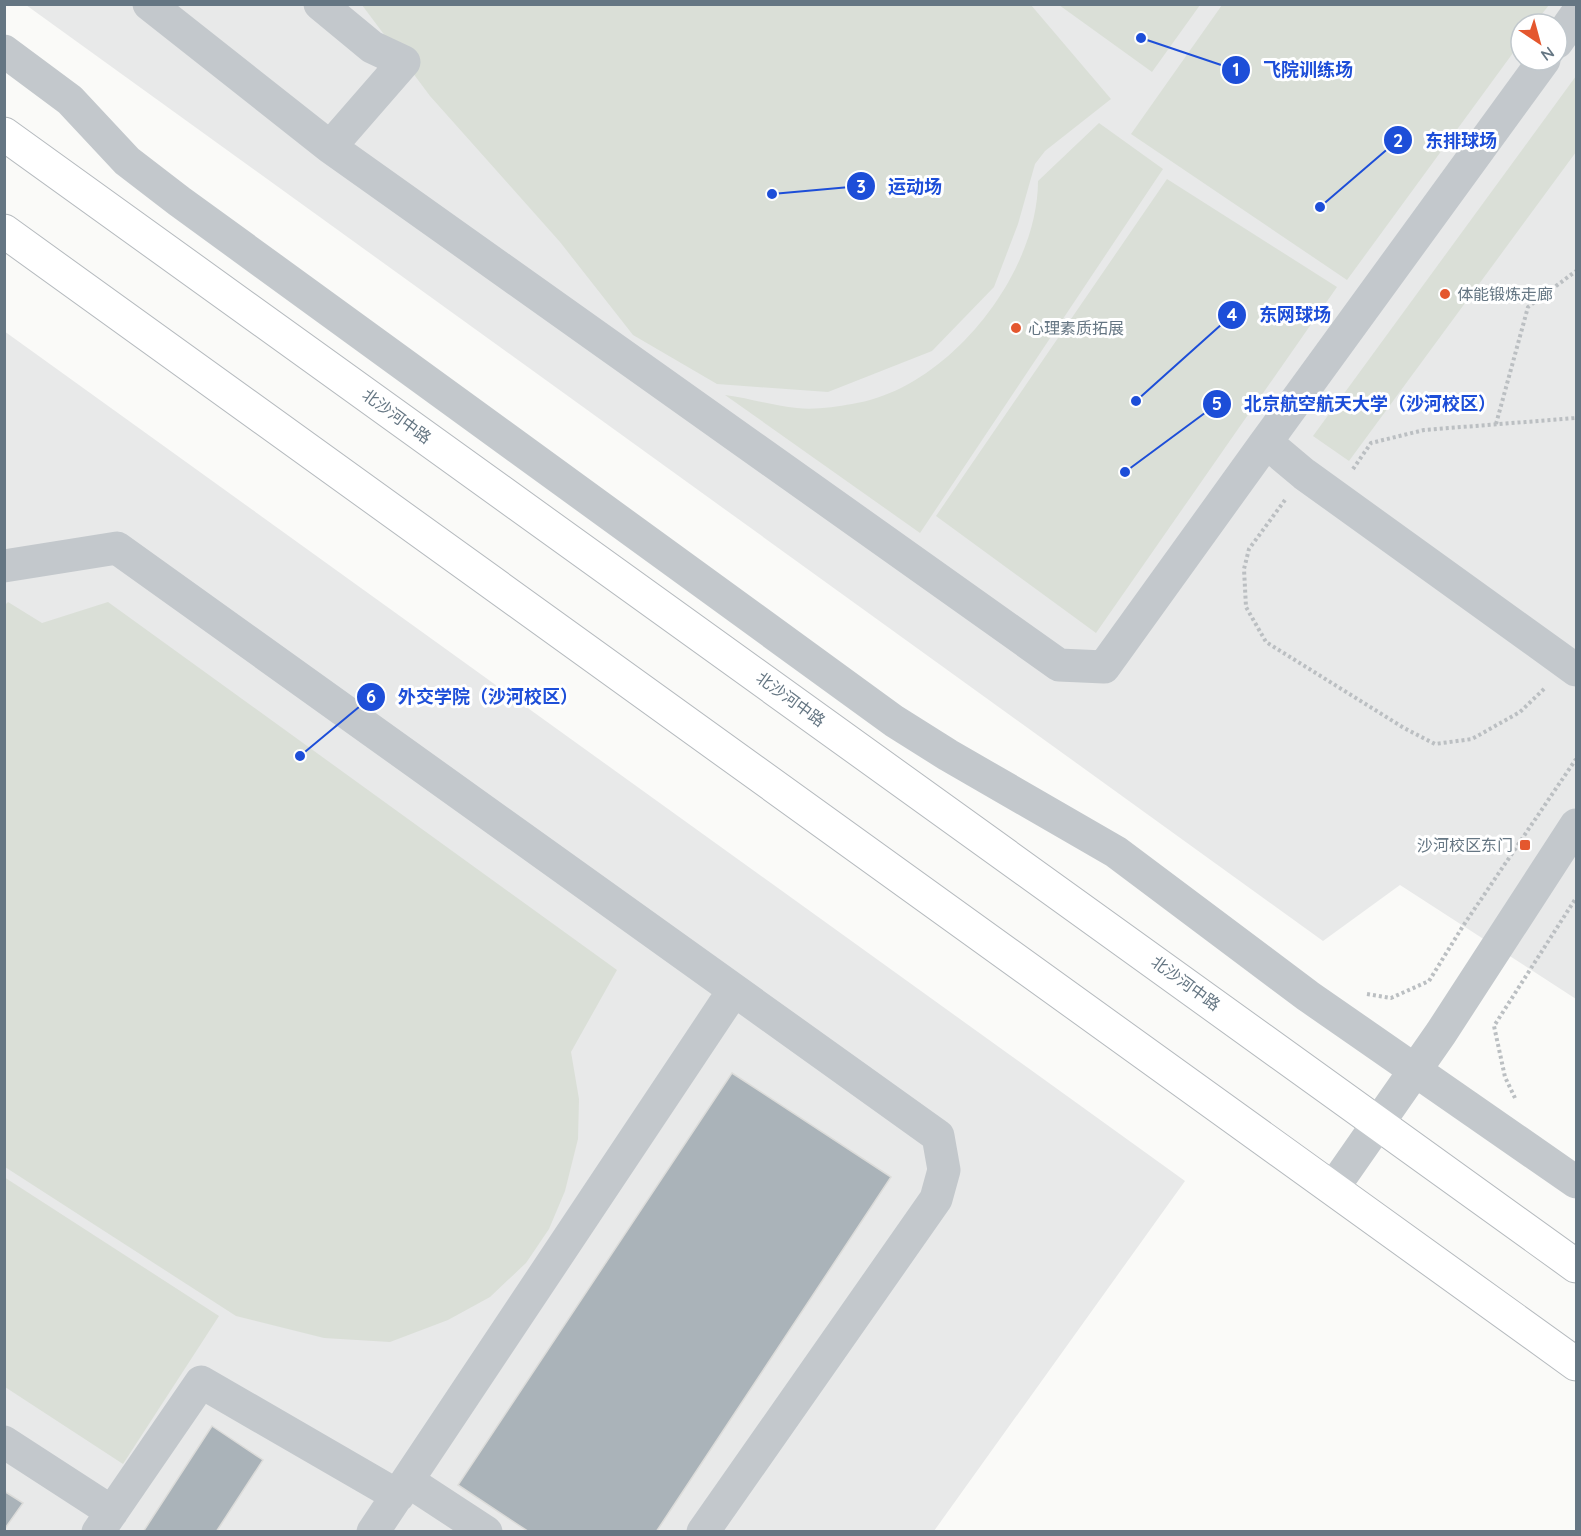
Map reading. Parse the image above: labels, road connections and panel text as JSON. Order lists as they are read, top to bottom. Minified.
{"streets":{"main road":["北沙河中路"]},"places":{"other":["飞院训练场","运动场","东排球场","体能锻炼走廊","心理素质拓展","东网球场","北京航空航天大学（沙河校区）","外交学院（沙河校区）"],"transit":["沙河校区东门"]},"north":"bottom right"}
